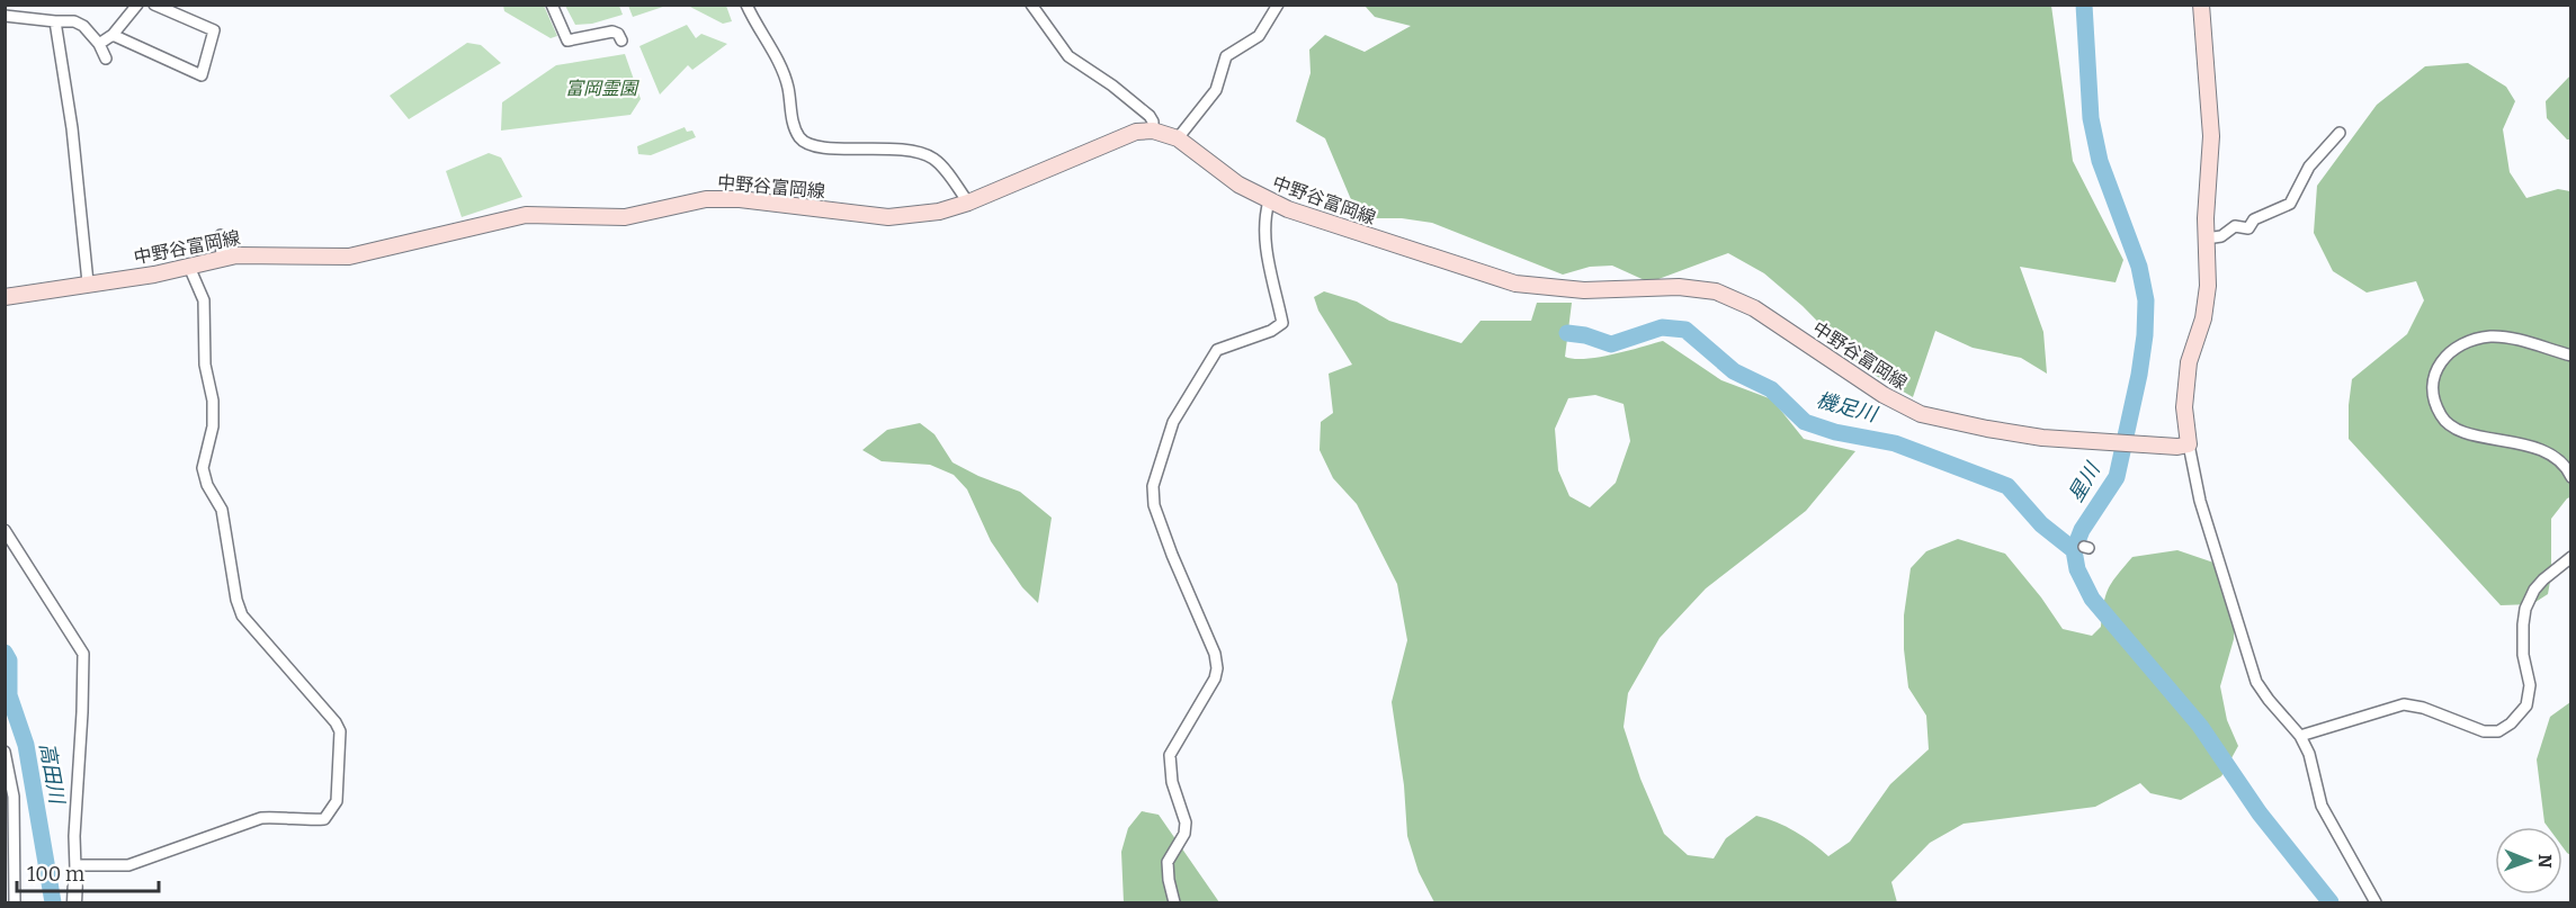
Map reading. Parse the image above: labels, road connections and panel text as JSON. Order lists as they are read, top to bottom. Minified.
{"streets":{"main road":["中野谷富岡線"]},"water":["機足川","星川","高田川"],"parks":["富岡霊園"],"scale_bar":"100 m","north":"right"}
